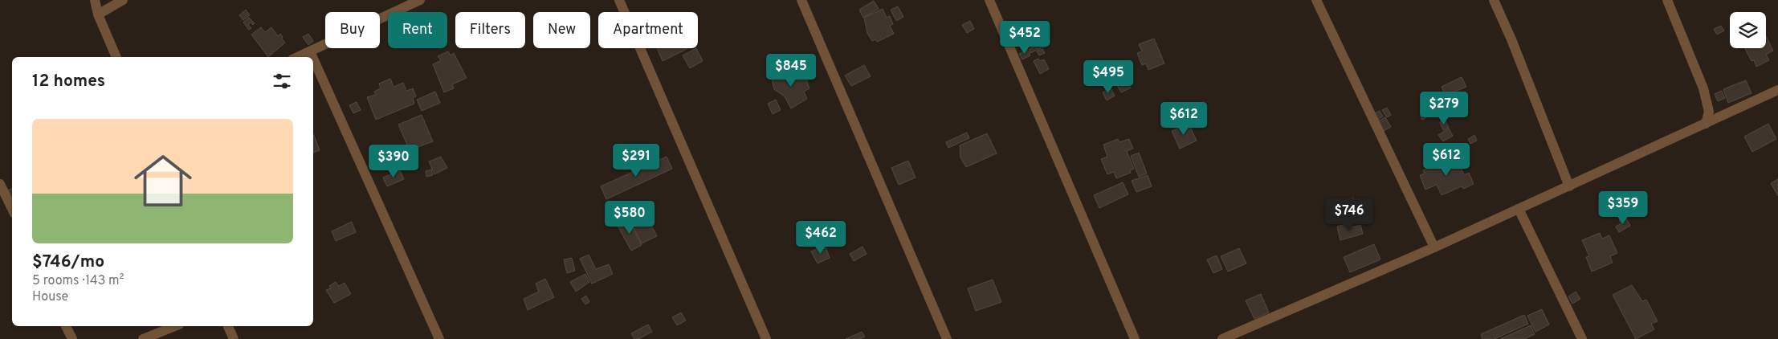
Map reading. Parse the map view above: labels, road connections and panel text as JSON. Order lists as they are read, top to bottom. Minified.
{"page":{"chip":["Buy","Rent","Filters","New","Apartment"],"price":["$452","$845","$495","$279","$612","$612","$291","$390","$359","$746","$580","$462"],"heading":"12 homes","list":[{"name":"$746/mo","note":"5 rooms · 143 m² · House"}]}}
